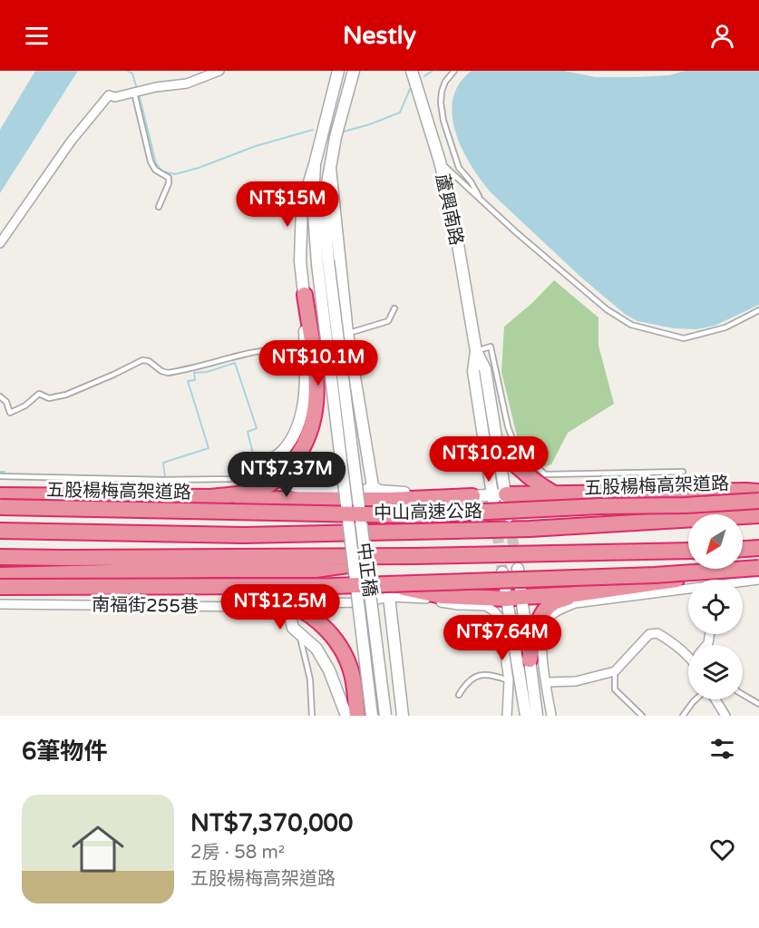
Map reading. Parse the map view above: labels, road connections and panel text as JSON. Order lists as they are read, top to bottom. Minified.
{"streets":{"highway":["五股楊梅高架道路","中山高速公路"],"street":["蘆興南路","中正橋","南福街255巷"]},"north":"bottom left","page":{"header":"Nestly","price":["NT$15M","NT$10.1M","NT$10.2M","NT$7.37M","NT$12.5M","NT$7.64M"],"heading":"6筆物件","list":[{"name":"NT$7,370,000","note":"2房 · 58 m² · 五股楊梅高架道路"}]}}
